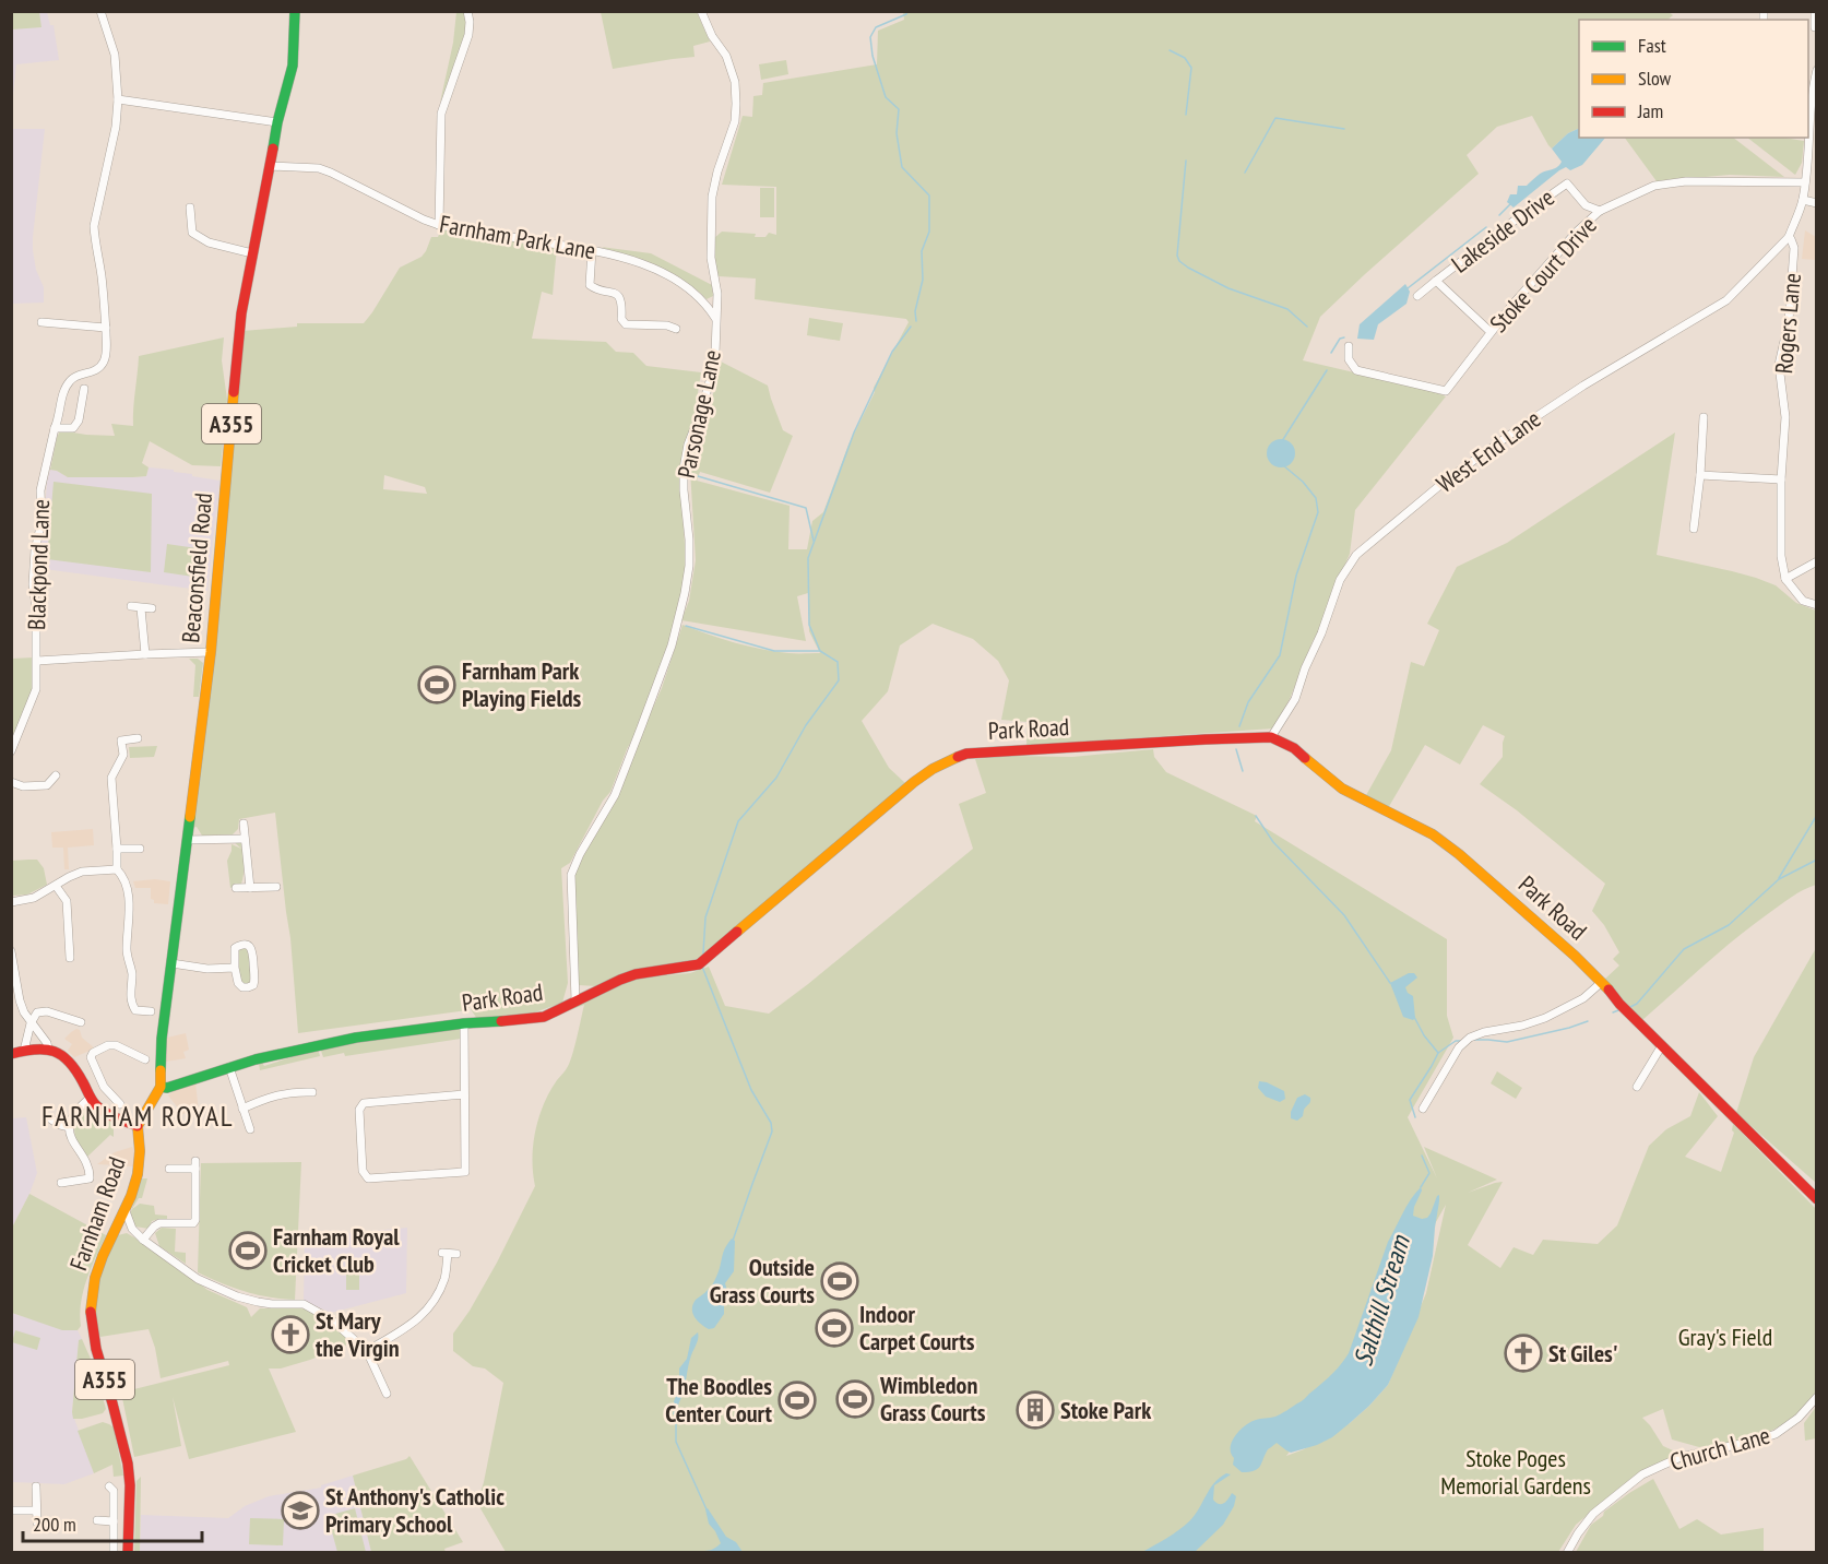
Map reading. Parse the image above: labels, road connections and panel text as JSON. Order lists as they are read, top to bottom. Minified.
{"streets":{"main road":["A355","Beaconsfield Road","Park Road","Farnham Road"],"street":["Lakeside Drive","Farnham Park Lane","Stoke Court Drive","Rogers Lane","Parsonage Lane","West End Lane","Blackpond Lane","Church Lane"]},"crossings":[["Lakeside Drive","Stoke Court Drive"],["Farnham Park Lane","Parsonage Lane"],["Farnham Park Lane","Beaconsfield Road"],["Stoke Court Drive","Rogers Lane"],["Rogers Lane","West End Lane"],["Parsonage Lane","Park Road"],["West End Lane","Park Road"],["Beaconsfield Road","Park Road"],["Beaconsfield Road","Farnham Road"]],"districts":["FARNHAM ROYAL"],"water":["Salthill Stream"],"parks":["Gray's Field","Stoke Poges Memorial Gardens"],"places":{"sports":["Farnham Park Playing Fields","Farnham Royal Cricket Club","Outside Grass Courts","Indoor Carpet Courts","Wimbledon Grass Courts","The Boodles Center Court"],"church":["St Mary the Virgin","St Giles'"],"building":["Stoke Park"],"school or university":["St Anthony's Catholic Primary School"]},"legend":["Fast","Slow","Jam"],"scale_bar":"200 m"}
